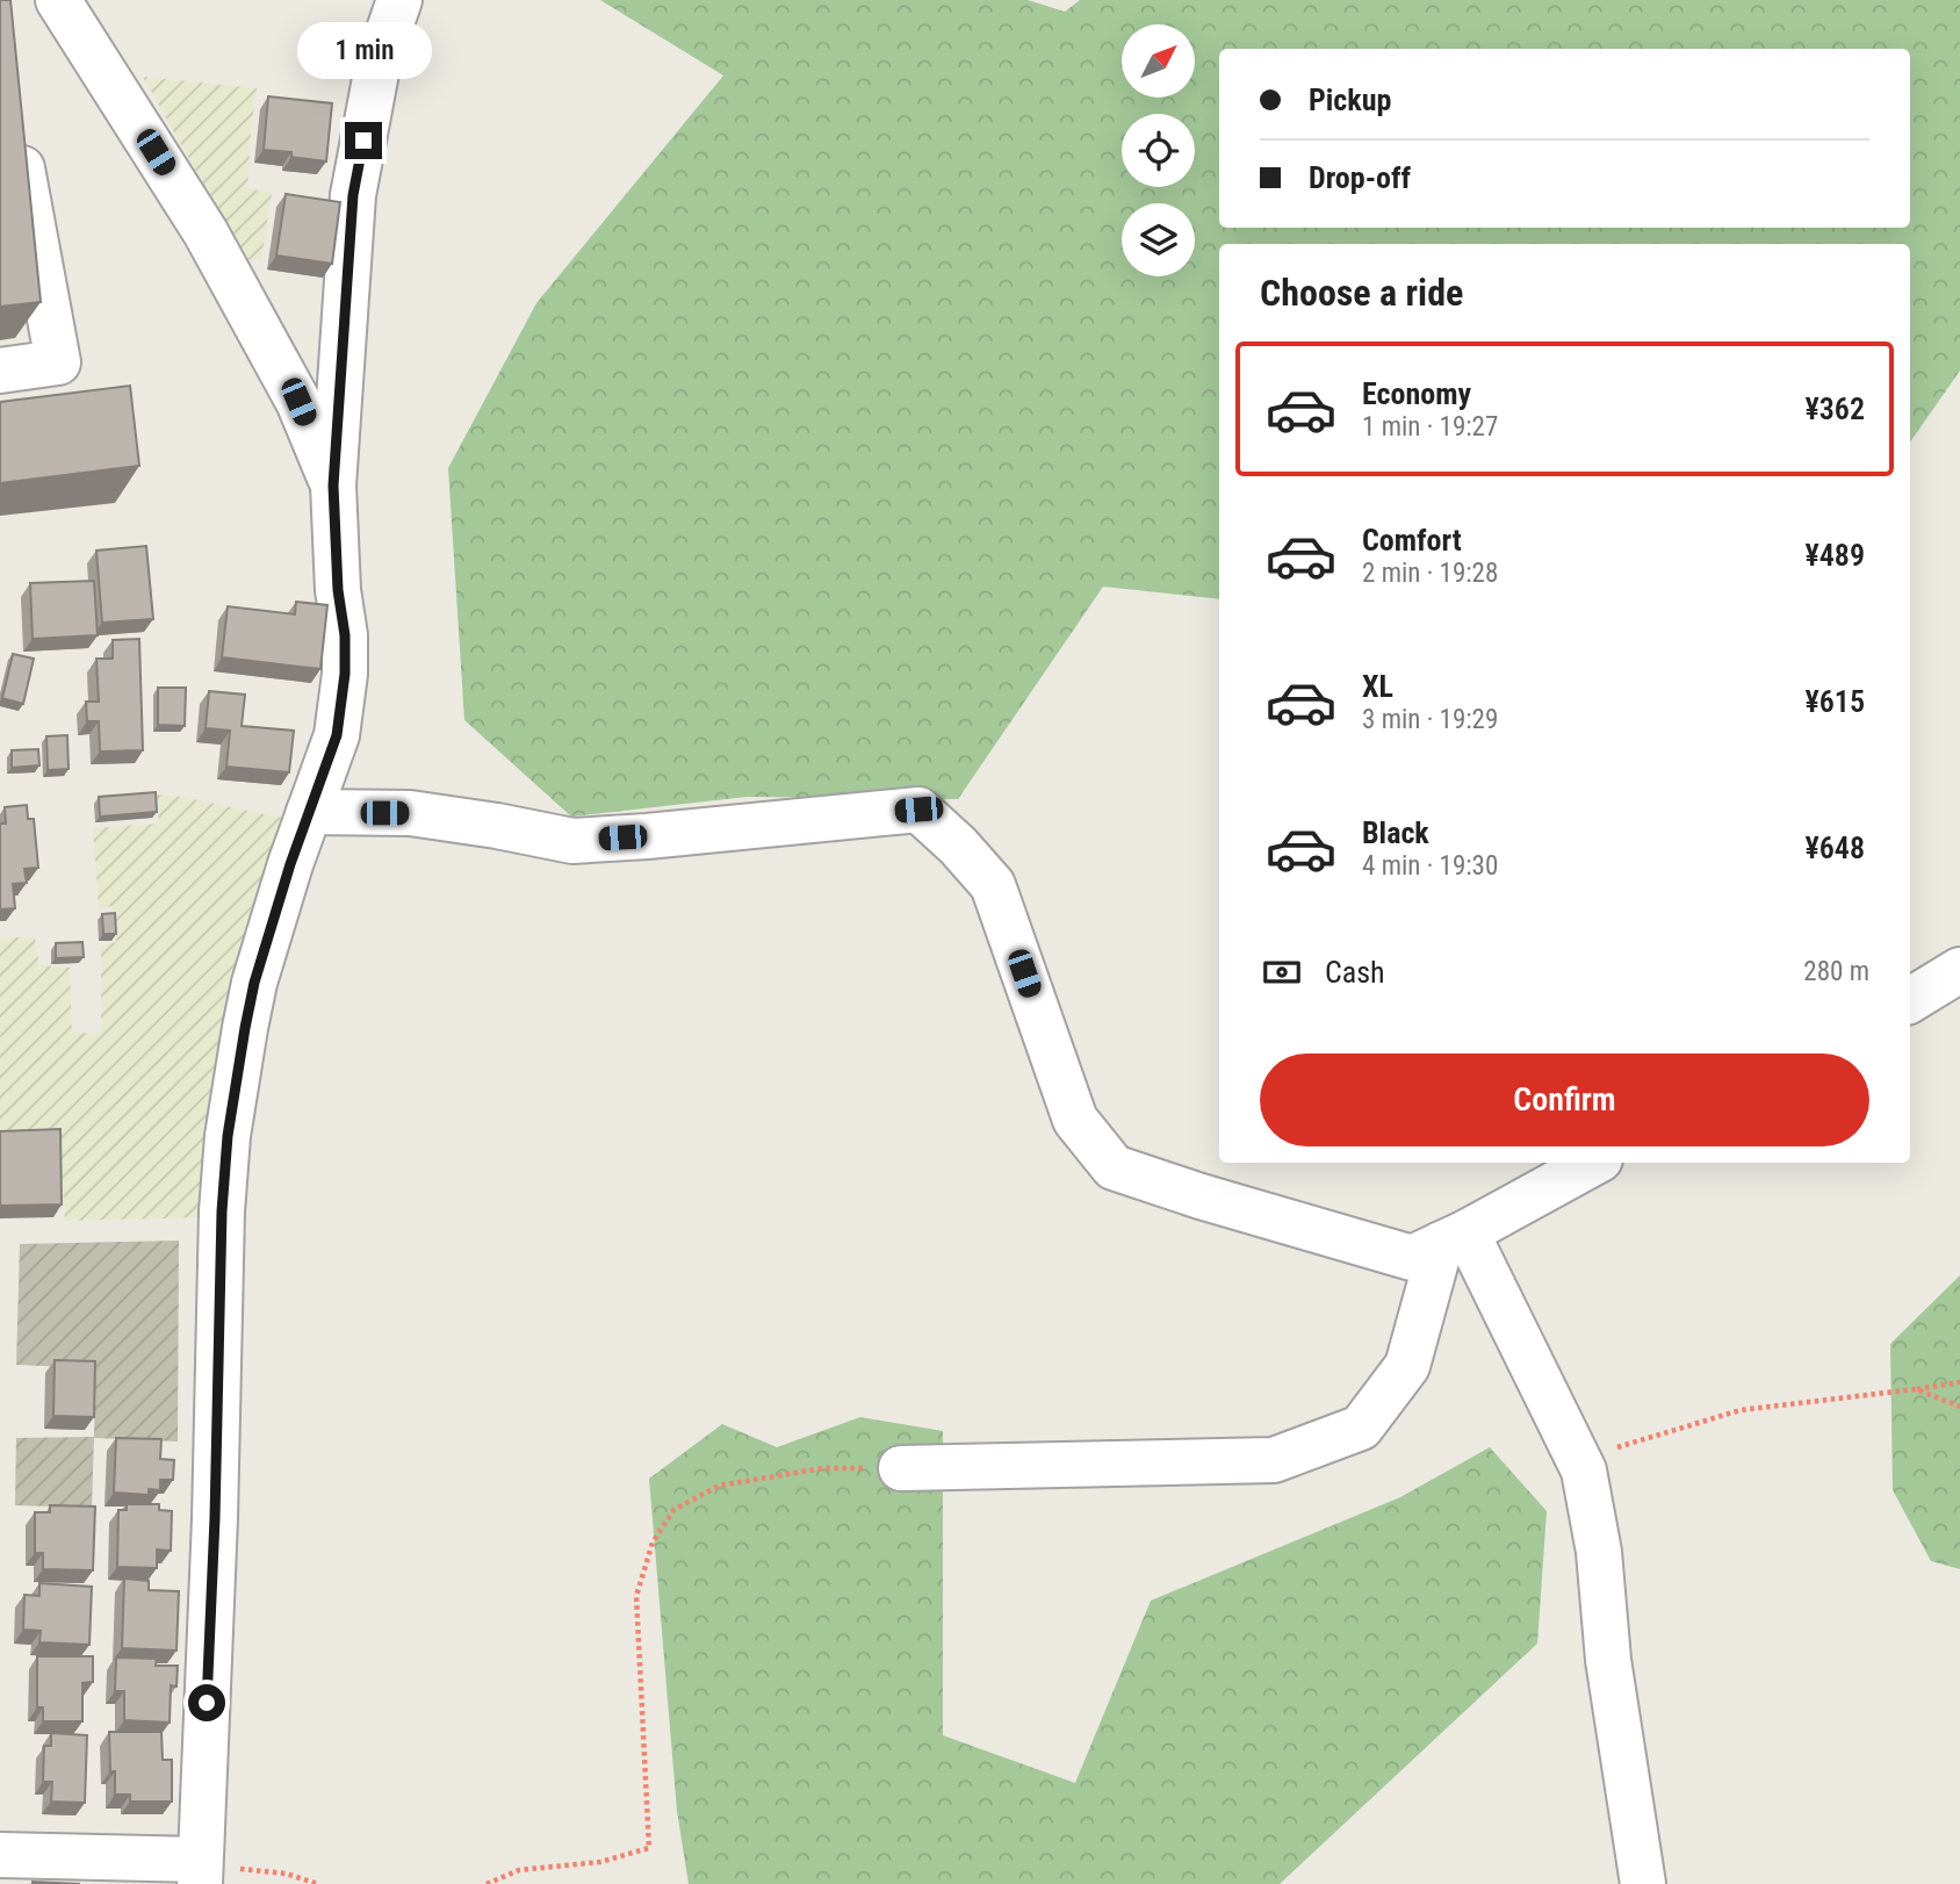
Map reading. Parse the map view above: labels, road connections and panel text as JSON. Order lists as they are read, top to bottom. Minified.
{"north":"top right","page":{"bubble":"1 min","banner":["Pickup","Drop-off"],"heading":"Choose a ride","list":[{"name":"Economy","note":"1 min · 19:27","value":"¥362"},{"name":"Comfort","note":"2 min · 19:28","value":"¥489"},{"name":"XL","note":"3 min · 19:29","value":"¥615"},{"name":"Black","note":"4 min · 19:30","value":"¥648"}],"pay":["Cash","280 m"],"buttons":"Confirm"}}
